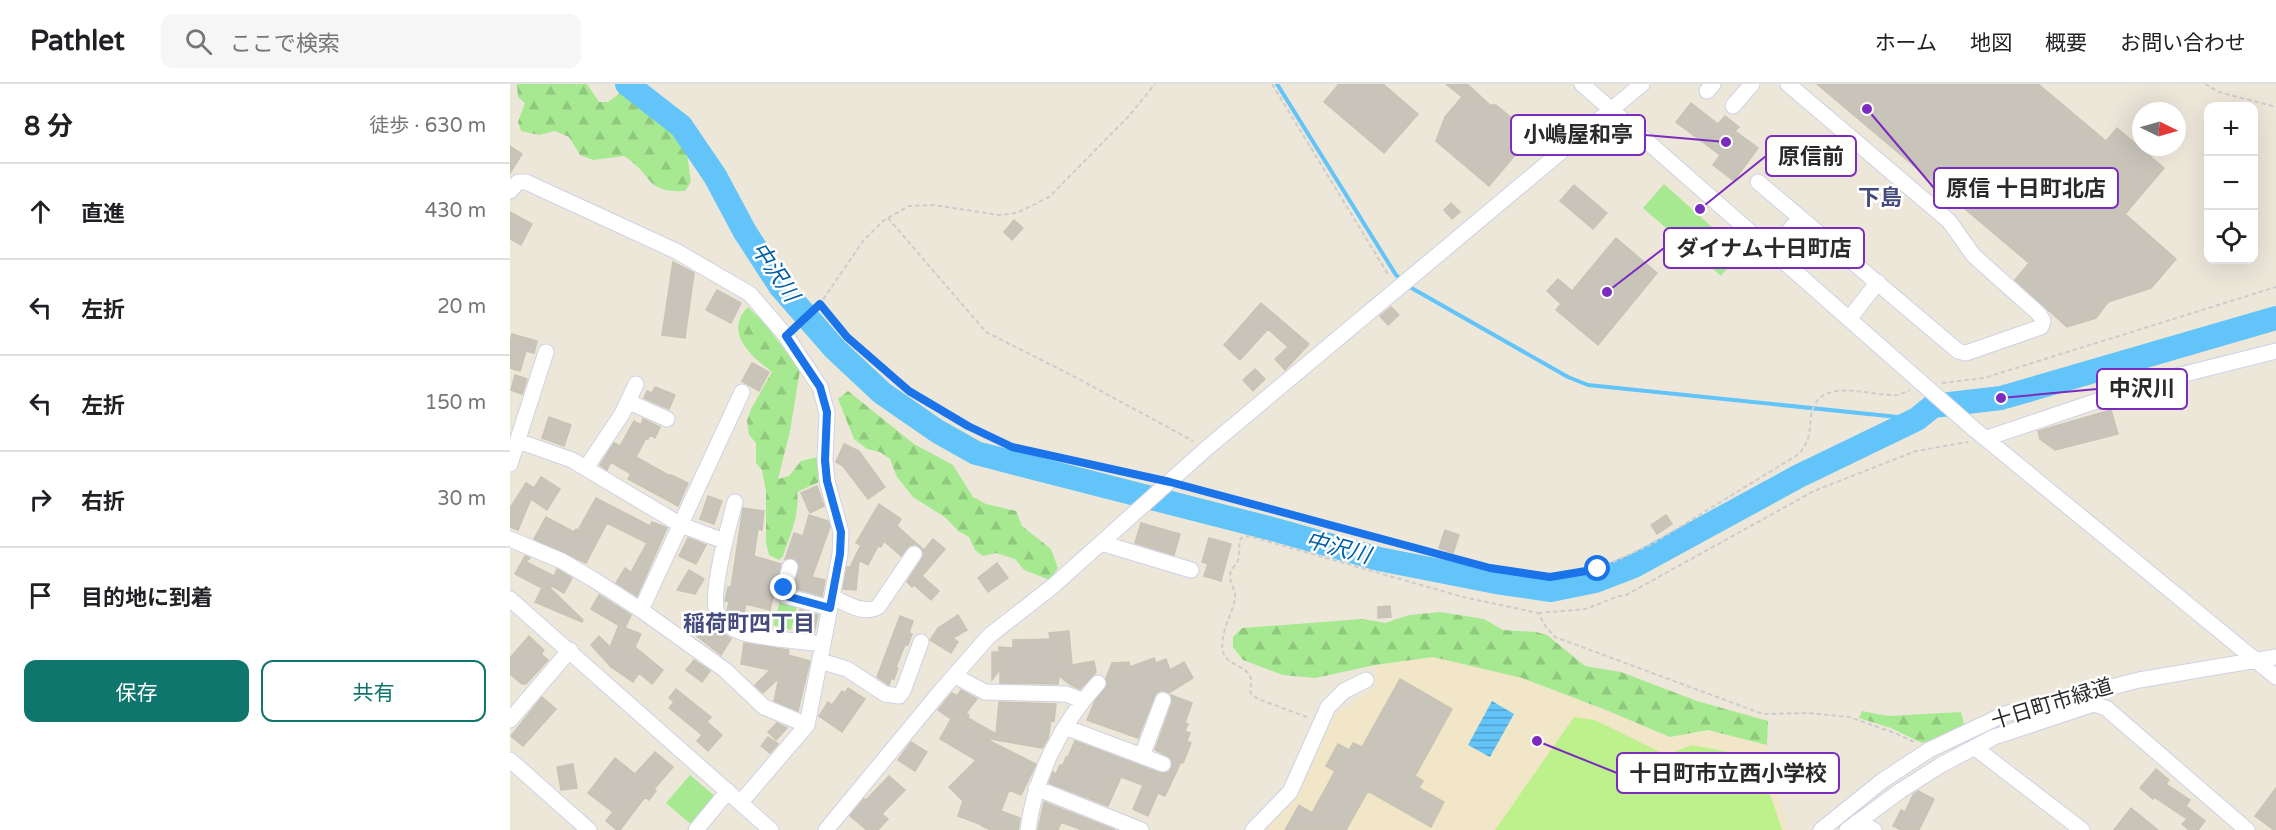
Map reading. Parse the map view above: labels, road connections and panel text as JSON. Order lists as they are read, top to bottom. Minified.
{"streets":{"street":["十日町市緑道"]},"districts":["下島","稲荷町四丁目"],"water":["中沢川"],"places":["原信 十日町北店","小嶋屋和亭","原信前","ダイナム十日町店","中沢川","十日町市立西小学校"],"north":"right","page":{"header":"Pathlet","search":"ここで検索","nav":["ホーム","地図","概要","お問い合わせ"],"heading":["8 分","徒歩 · 630 m"],"map_buttons":["+","−"],"list":[["直進","430 m"],["左折","20 m"],["左折","150 m"],["右折","30 m"],"目的地に到着"],"buttons":["保存","共有"]}}
